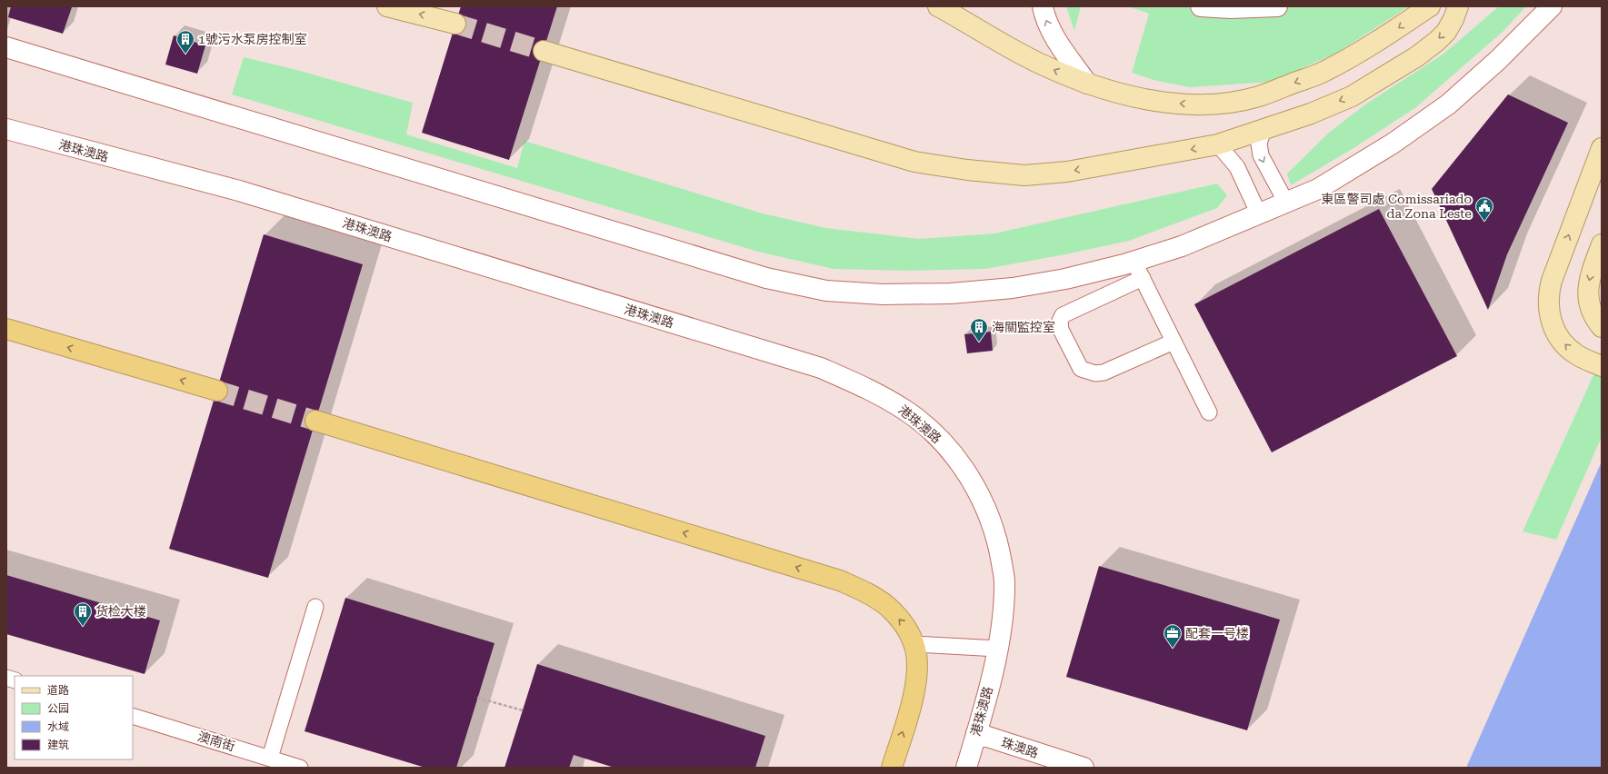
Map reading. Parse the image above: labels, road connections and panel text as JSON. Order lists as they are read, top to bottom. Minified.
{"streets":{"street":["港珠澳路","珠澳路"],"lane":["澳南街"]},"crossings":[["港珠澳路","珠澳路"]],"places":{"building":["1號污水泵房控制室","海關監控室","货检大楼"],"public building":["東區警司處 Comissariado da Zona Leste"],"office":["配套一号楼"]},"legend":["道路","公园","水域","建筑"]}
